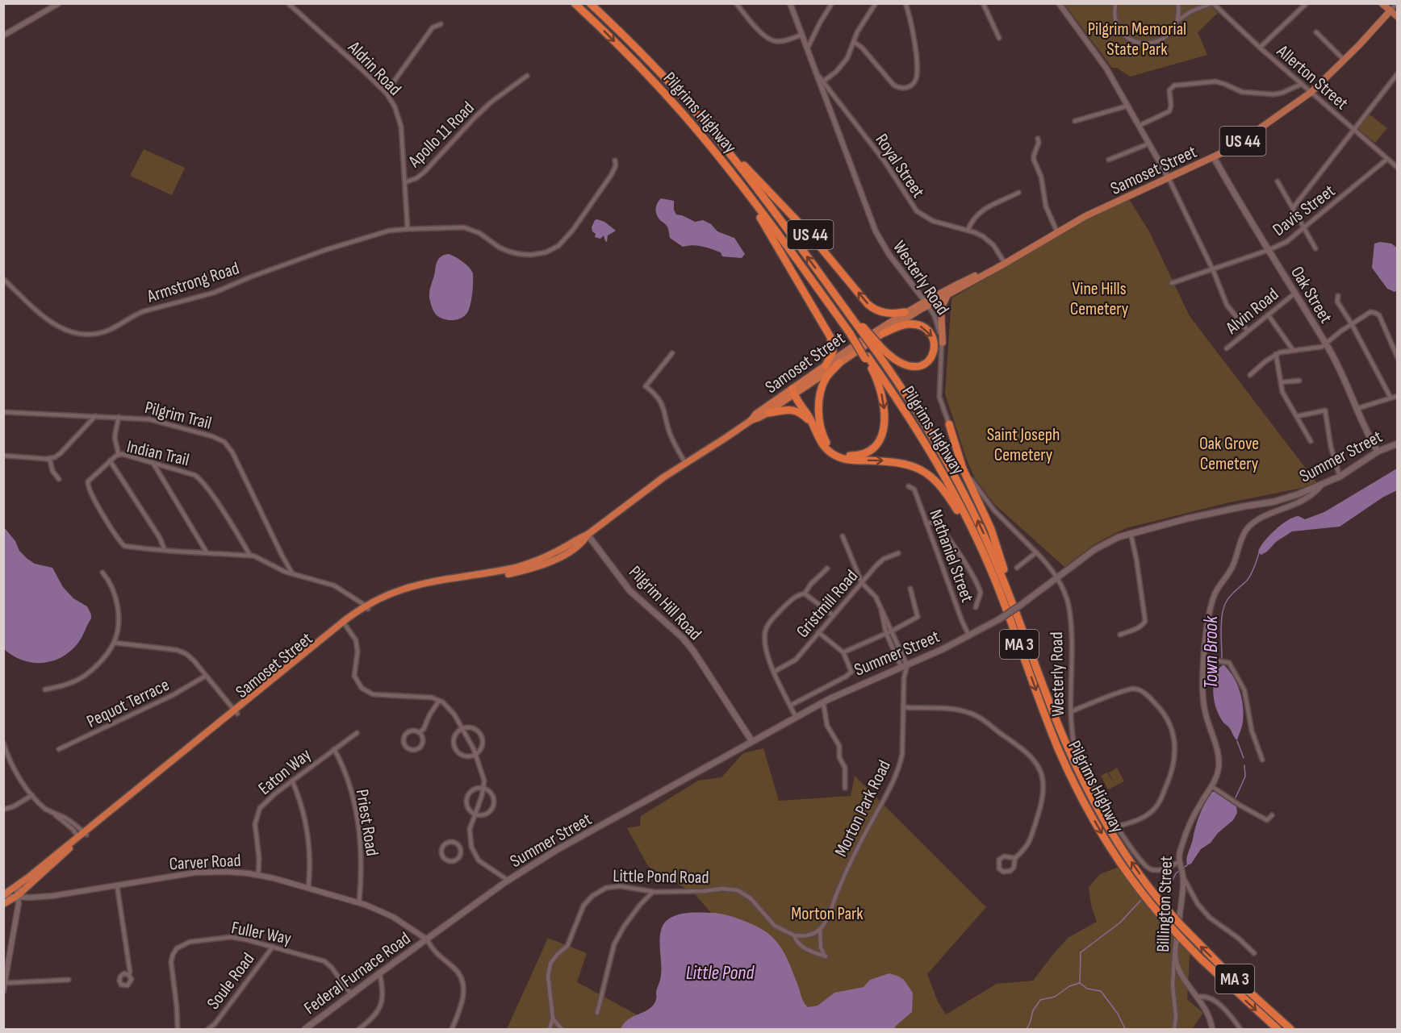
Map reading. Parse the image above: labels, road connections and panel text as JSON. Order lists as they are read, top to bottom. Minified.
{"streets":{"highway":["Pilgrims Highway","US 44","Samoset Street","MA 3"],"main road":["Oak Street","Summer Street","Pilgrim Hill Road","Federal Furnace Road"],"street":["Aldrin Road","Allerton Street","Apollo 11 Road","Royal Street","Davis Street","Westerly Road","Armstrong Road","Alvin Road","Pilgrim Trail","Indian Trail","Nathaniel Street","Gristmill Road","Pequot Terrace","Eaton Way","Morton Park Road","Priest Road","Carver Road","Little Pond Road","Billington Street","Fuller Way","Soule Road"]},"crossings":[["Aldrin Road","Apollo 11 Road"],["Aldrin Road","Armstrong Road"],["Allerton Street","Samoset Street"],["Allerton Street","Davis Street"],["Pilgrims Highway","US 44"],["US 44","Samoset Street"],["Royal Street","Samoset Street"],["Royal Street","Westerly Road"],["Samoset Street","Westerly Road"],["Samoset Street","Oak Street"],["Samoset Street","Pilgrim Hill Road"],["Samoset Street","Carver Road"],["Davis Street","Oak Street"],["Westerly Road","Summer Street"],["Westerly Road","Billington Street"],["Oak Street","Alvin Road"],["Oak Street","Summer Street"],["Summer Street","Nathaniel Street"],["Summer Street","Pilgrim Hill Road"],["Summer Street","Morton Park Road"],["Summer Street","Carver Road"],["Summer Street","Billington Street"],["Summer Street","Federal Furnace Road"],["Eaton Way","Priest Road"],["Eaton Way","Carver Road"],["Morton Park Road","Little Pond Road"],["Priest Road","Carver Road"],["Carver Road","Federal Furnace Road"],["Fuller Way","Federal Furnace Road"],["Fuller Way","Soule Road"]],"water":["Town Brook","Little Pond"],"parks":["Pilgrim Memorial State Park","Vine Hills Cemetery","Saint Joseph Cemetery","Oak Grove Cemetery","Morton Park"]}
